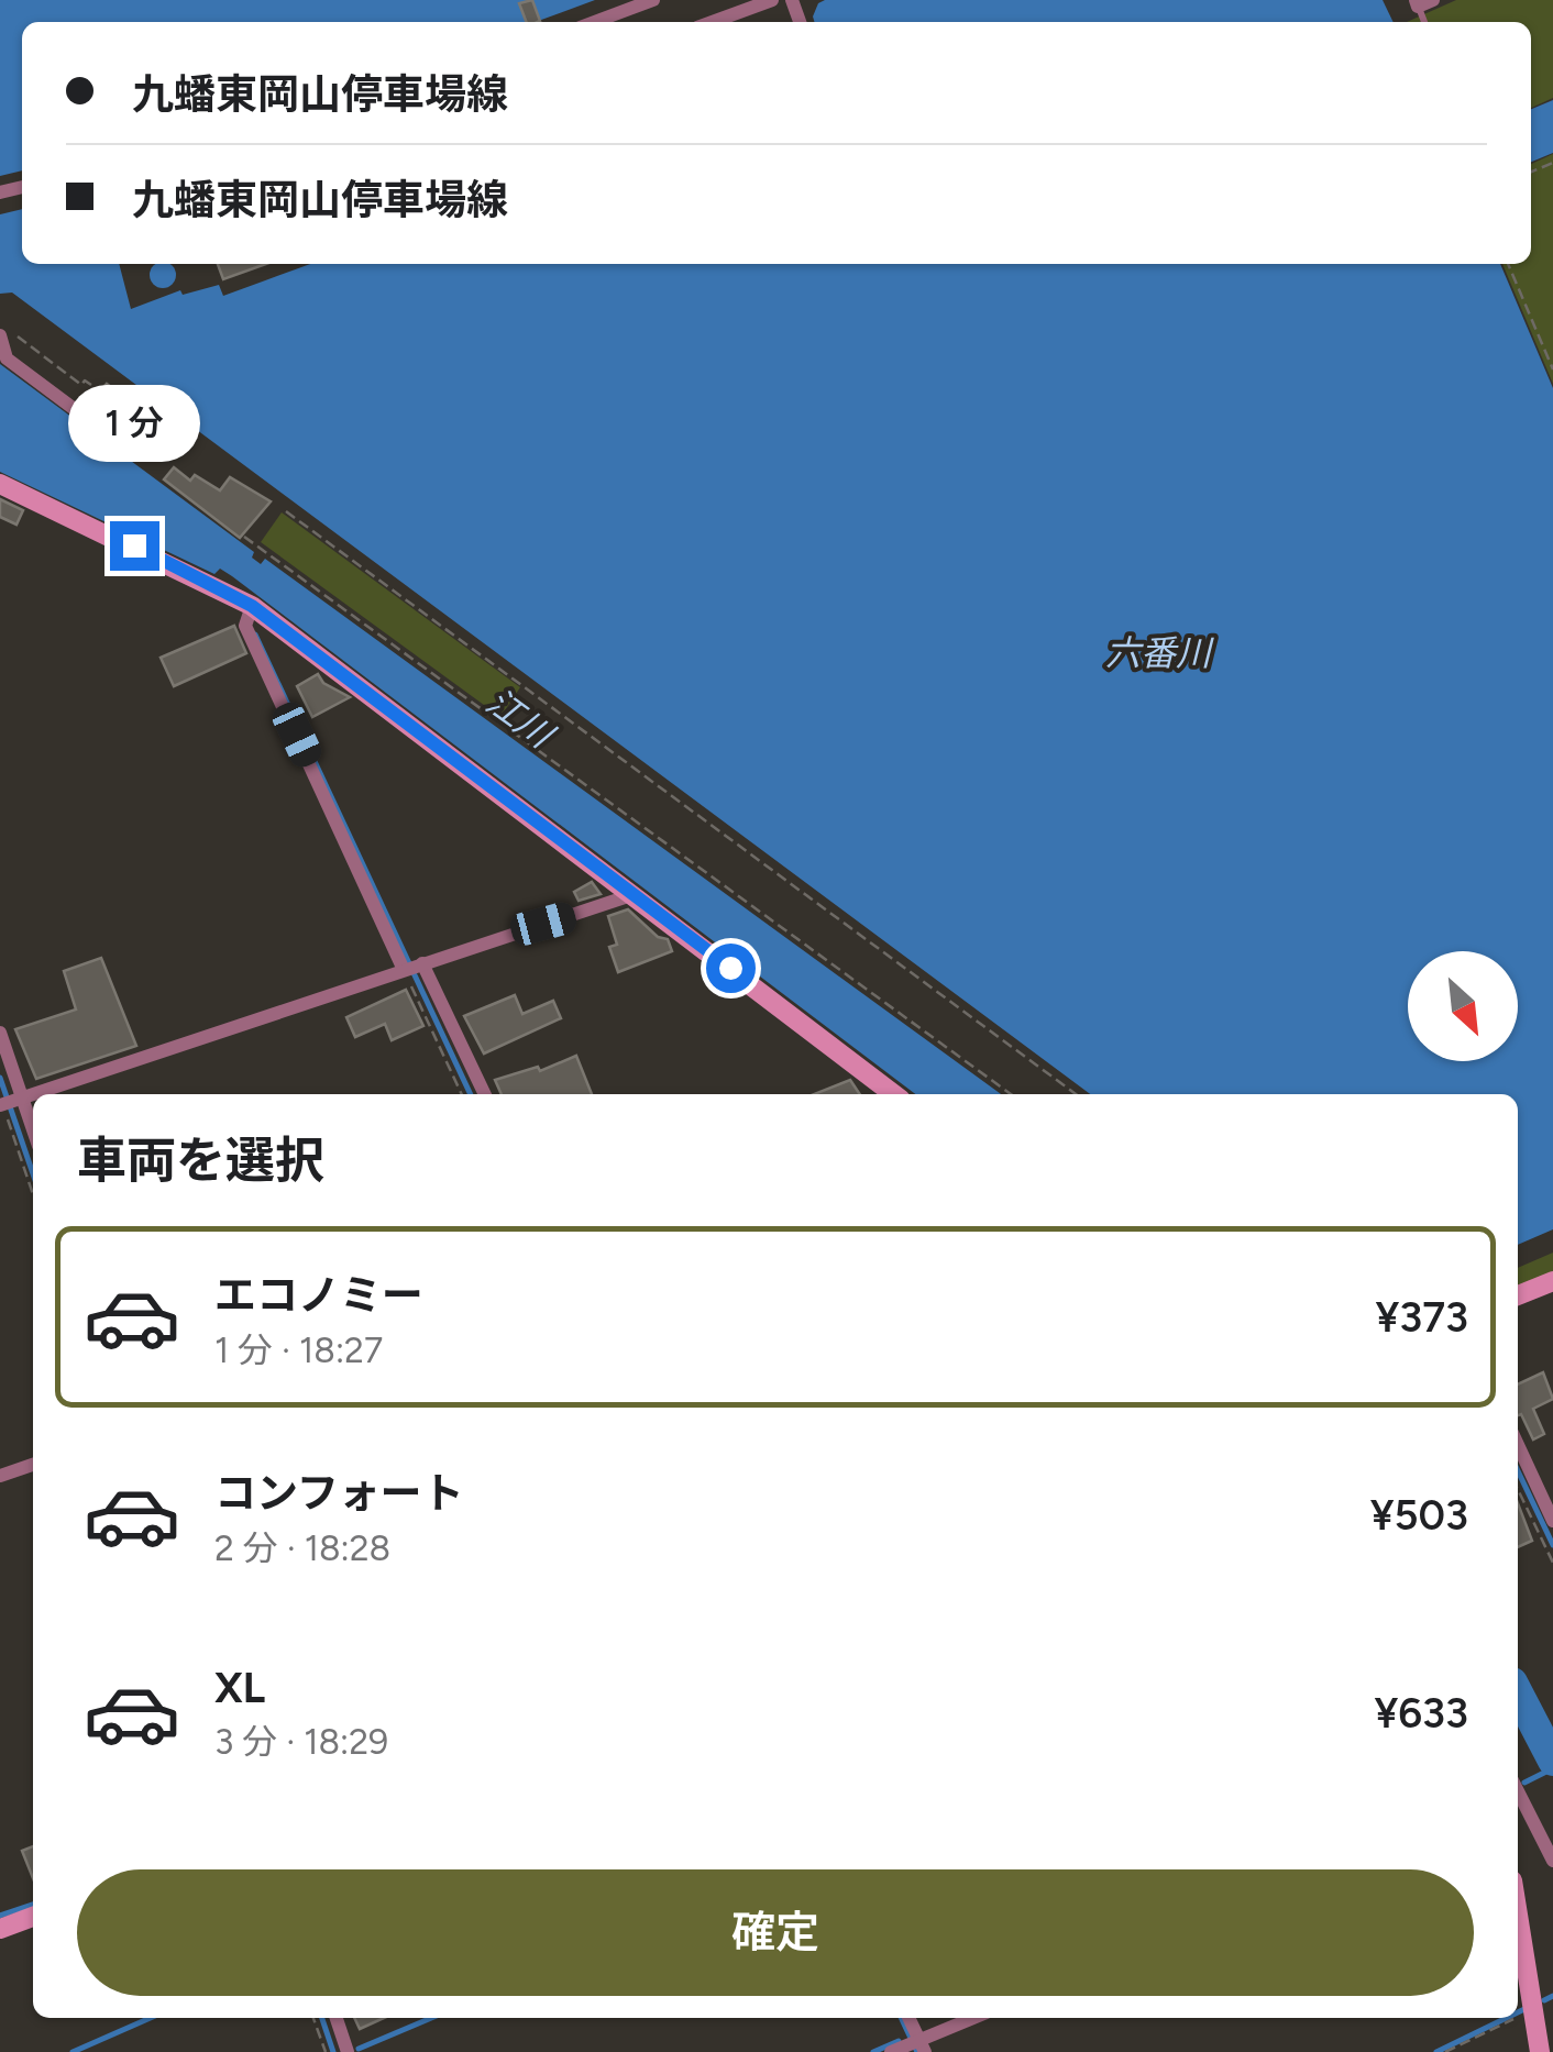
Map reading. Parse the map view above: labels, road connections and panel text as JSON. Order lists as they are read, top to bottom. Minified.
{"water":["六番川","江川"],"north":"bottom right","page":{"banner":["九蟠東岡山停車場線","九蟠東岡山停車場線"],"bubble":"1 分","heading":"車両を選択","list":[{"name":"エコノミー","note":"1 分 · 18:27","value":"¥373"},{"name":"コンフォート","note":"2 分 · 18:28","value":"¥503"},{"name":"XL","note":"3 分 · 18:29","value":"¥633"}],"buttons":"確定"}}
